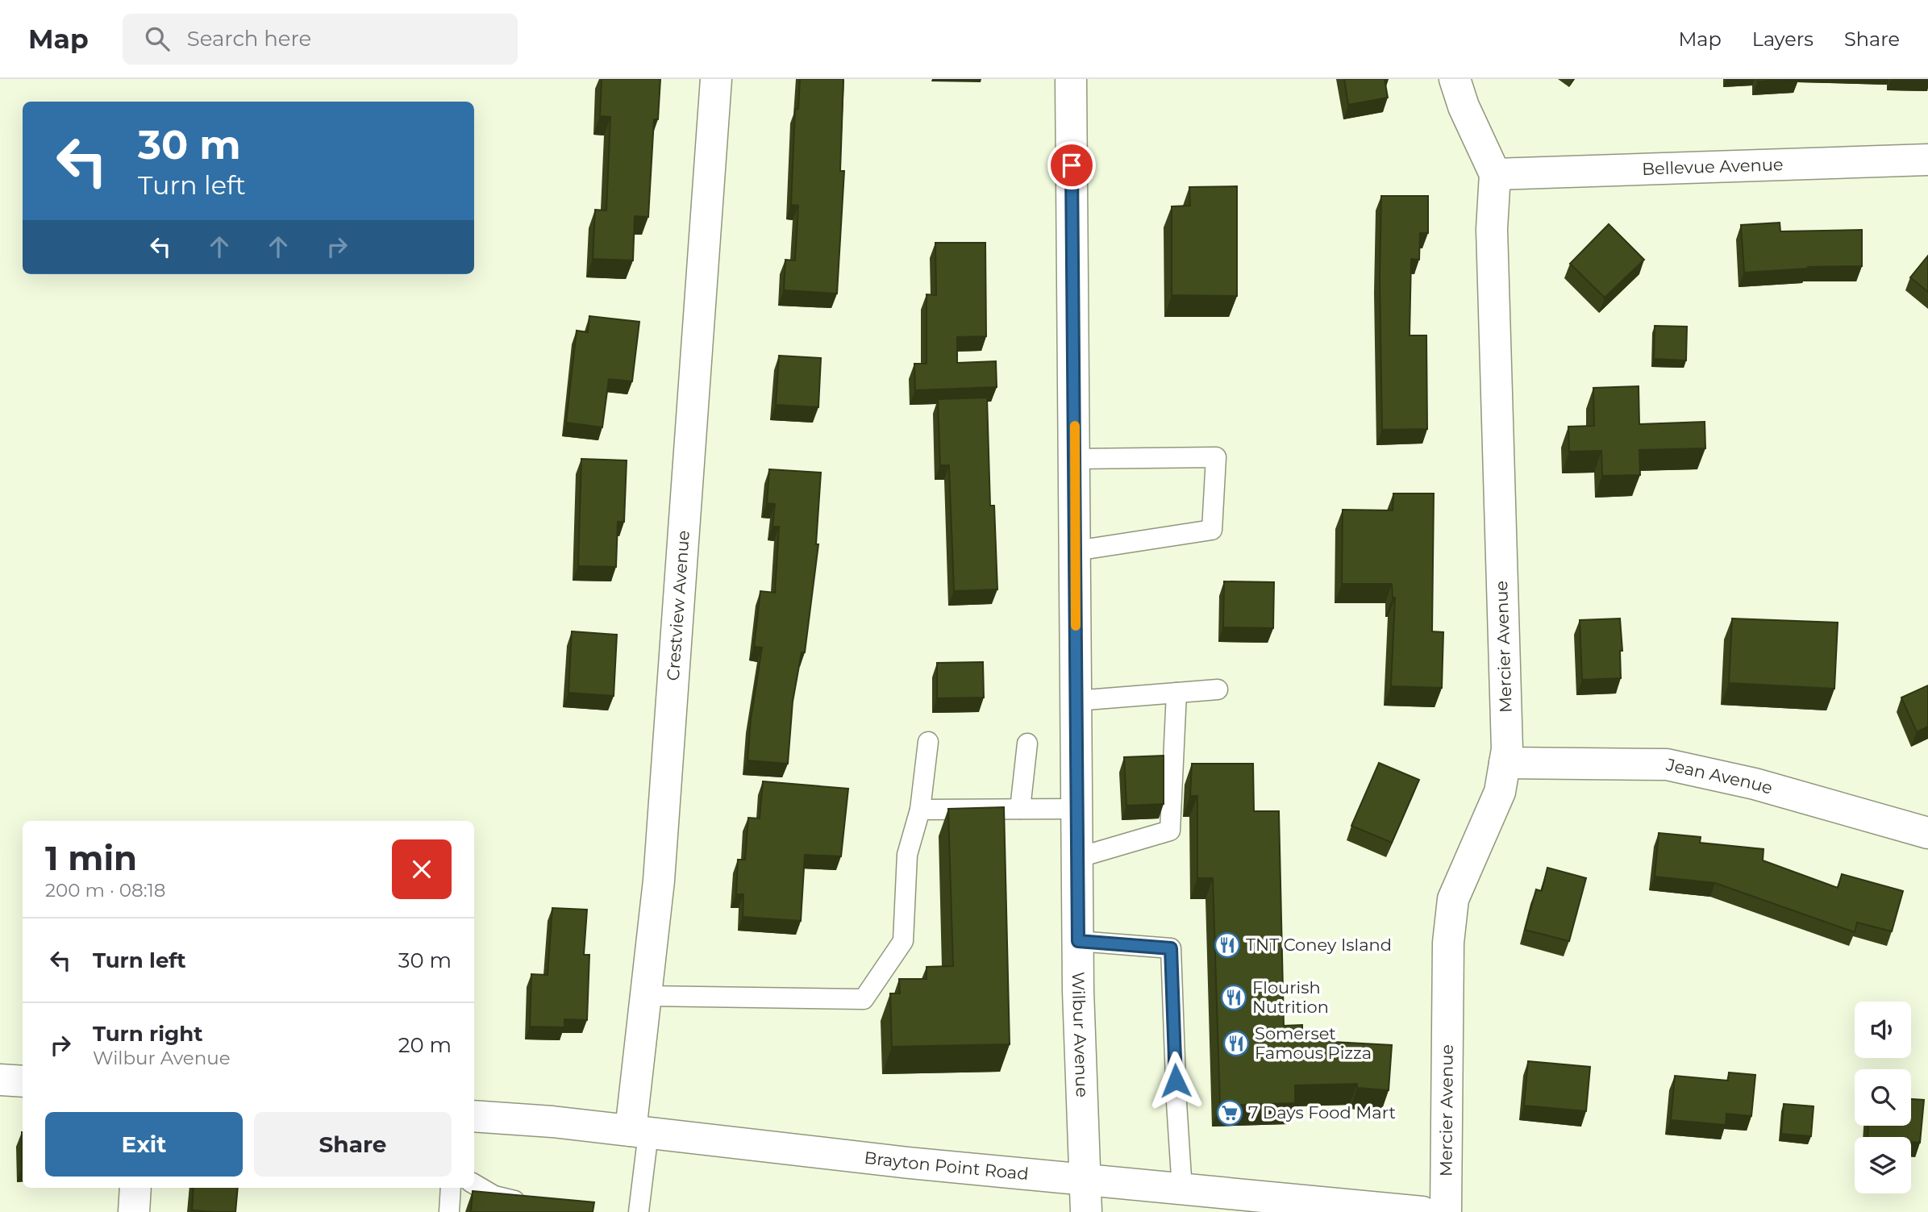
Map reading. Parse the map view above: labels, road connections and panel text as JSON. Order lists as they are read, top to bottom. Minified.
{"streets":{"street":["Bellevue Avenue","Crestview Avenue","Mercier Avenue","Jean Avenue","Wilbur Avenue","Brayton Point Road"]},"crossings":[["Bellevue Avenue","Mercier Avenue"],["Crestview Avenue","Brayton Point Road"],["Mercier Avenue","Jean Avenue"],["Wilbur Avenue","Brayton Point Road"]],"places":{"restaurant":["TNT Coney Island","Flourish Nutrition","Somerset Famous Pizza"],"supermarket":["7 Days Food Mart"]},"page":{"header":"Map","search":"Search here","nav":["Map","Layers","Share"],"turn":["30 m","Turn left"],"heading":["1 min","200 m · 08:18"],"list":[{"name":"Turn left","value":"30 m"},{"name":"Turn right","note":"Wilbur Avenue","value":"20 m"}],"buttons":["Exit","Share"]}}
